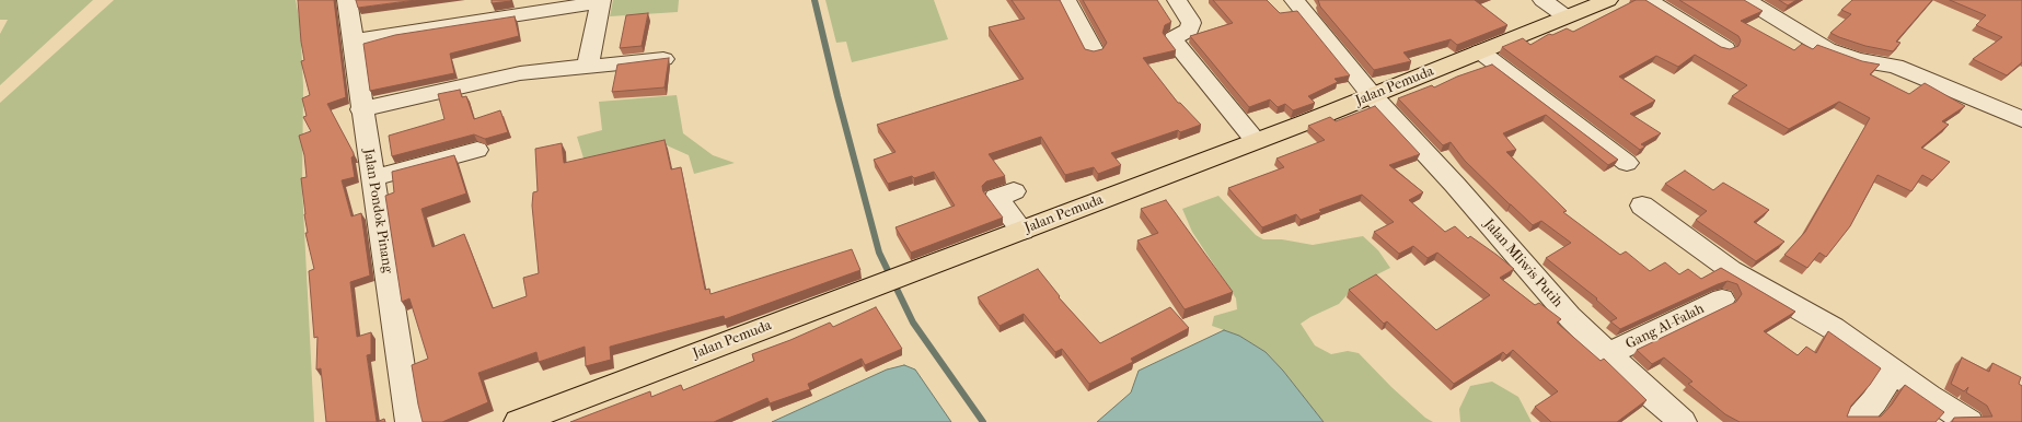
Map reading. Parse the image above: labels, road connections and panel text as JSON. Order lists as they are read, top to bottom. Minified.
{"streets":{"main road":["Jalan Pemuda"],"street":["Jalan Pondok Pinang","Jalan Mliwis Putih","Gang Al-Falah"]},"crossings":[["Jalan Pemuda","Jalan Mliwis Putih"],["Jalan Mliwis Putih","Gang Al-Falah"]]}
